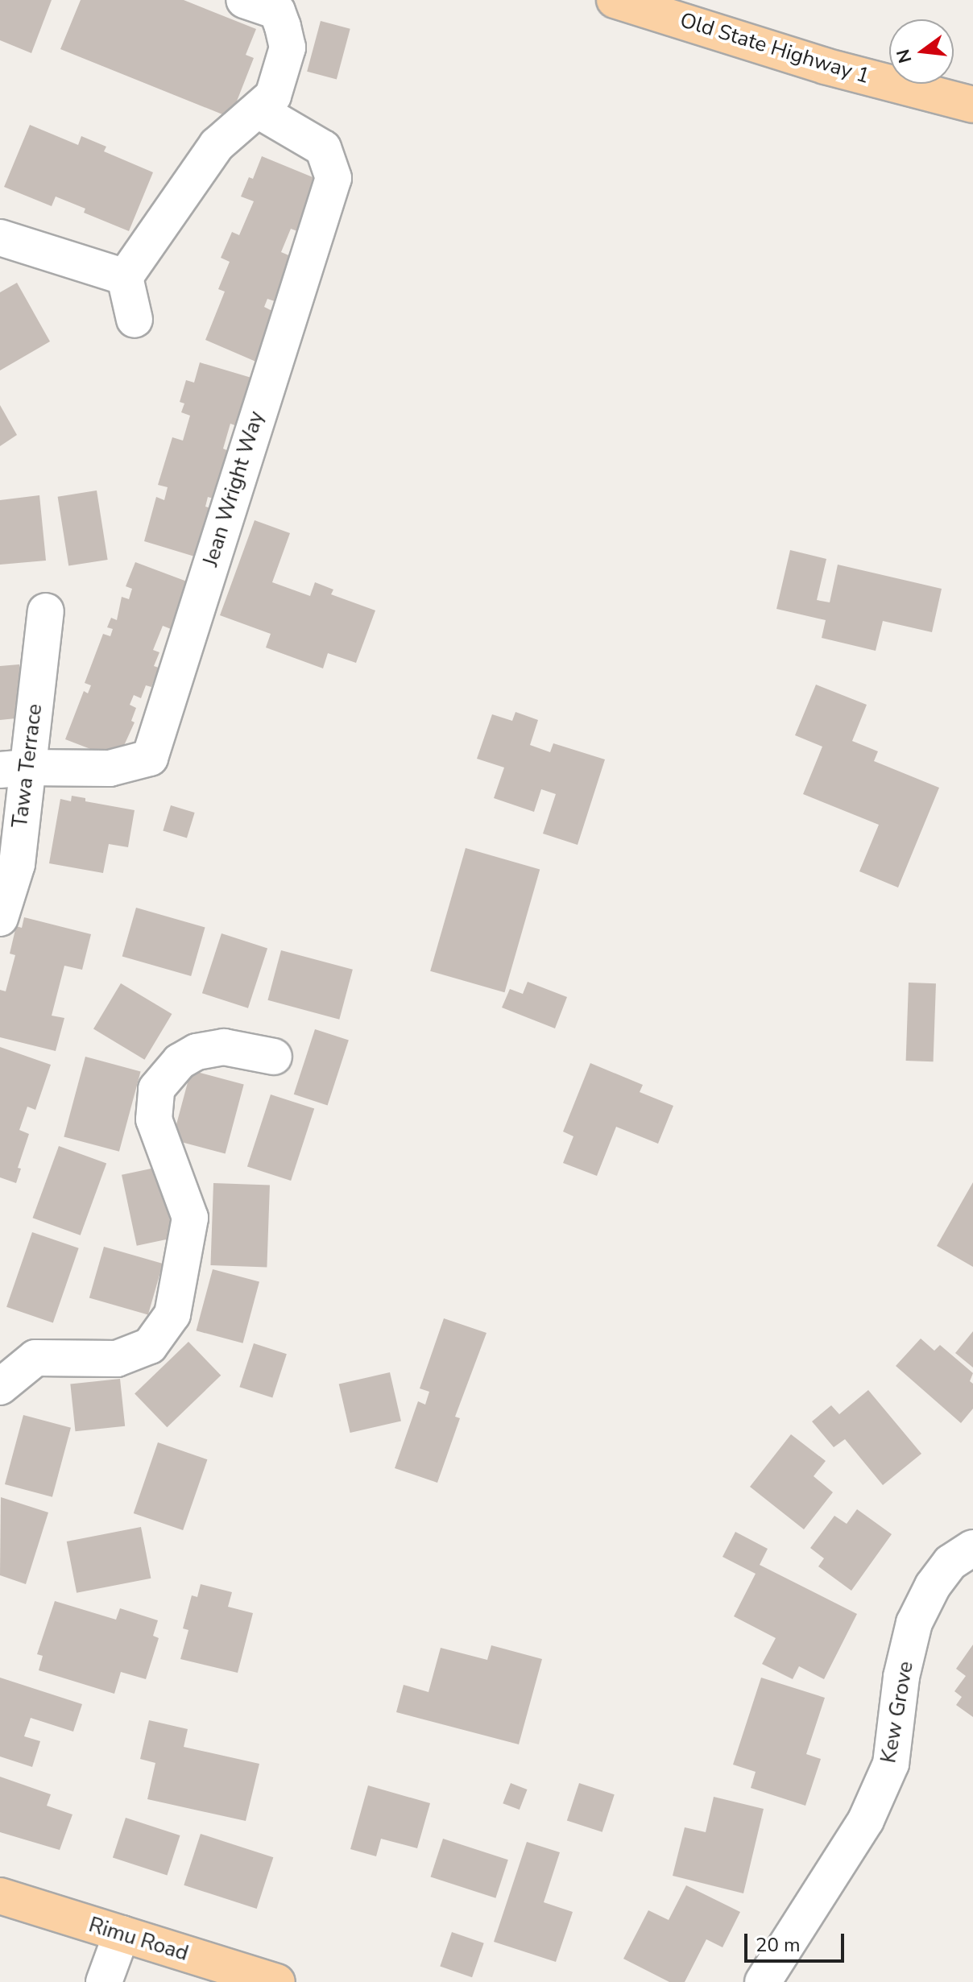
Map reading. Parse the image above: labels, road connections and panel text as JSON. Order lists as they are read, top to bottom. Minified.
{"streets":{"main road":["Old State Highway 1","Rimu Road"],"street":["Jean Wright Way","Tawa Terrace","Kew Grove"]},"crossings":[["Jean Wright Way","Tawa Terrace"]],"scale_bar":"20 m","north":"left"}
